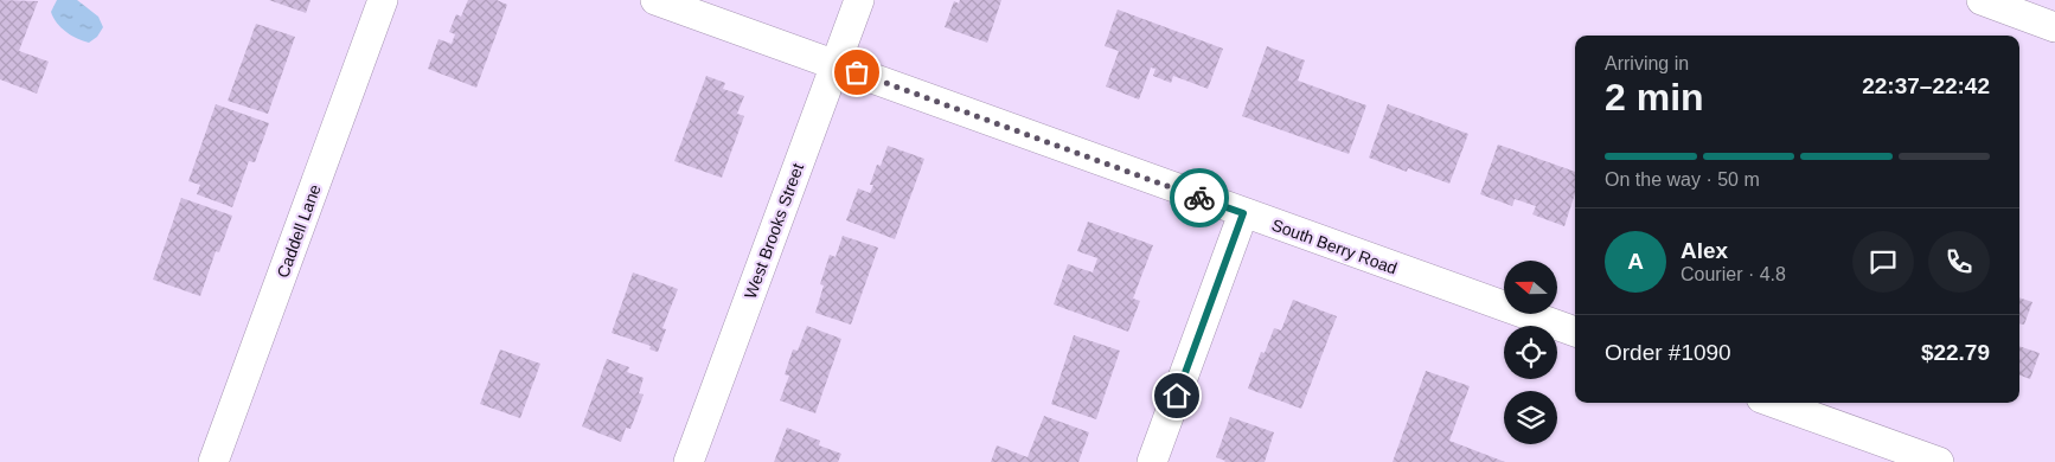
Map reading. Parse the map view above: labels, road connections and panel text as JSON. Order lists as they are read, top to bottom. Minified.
{"streets":{"street":["Caddell Lane","West Brooks Street","South Berry Road"]},"crossings":[["West Brooks Street","South Berry Road"]],"north":"left","page":{"heading":["2 min","Arriving in","22:37–22:42"],"panel":["Alex","Courier · 4.8","Order #1090","$22.79"],"bar":"On the way · 50 m","round":"A"}}
